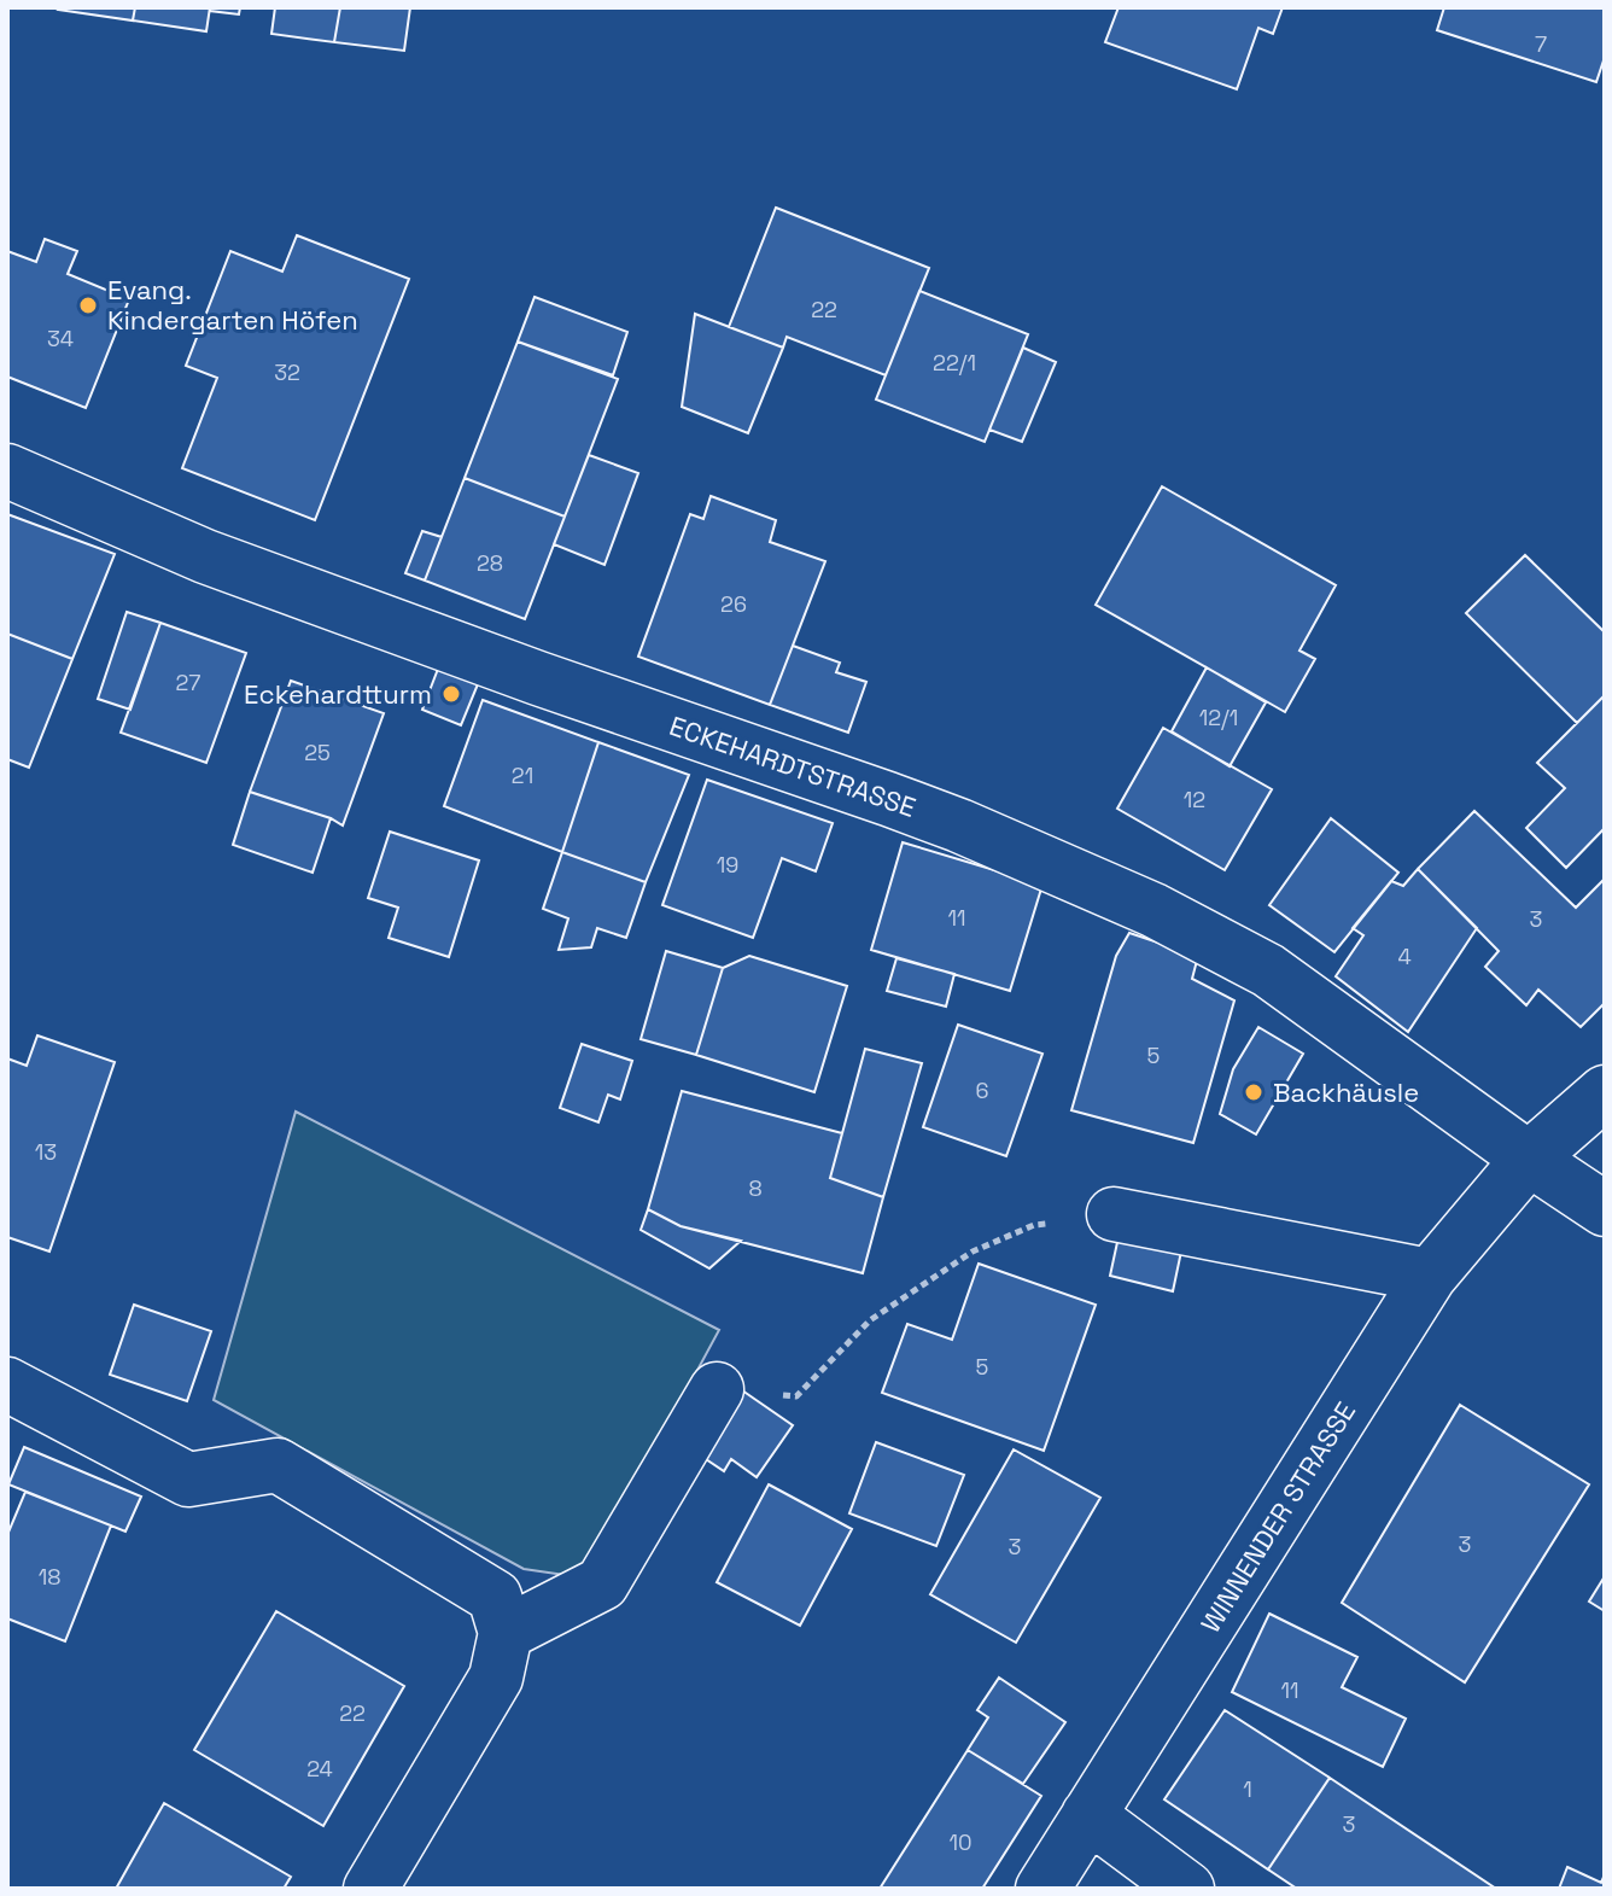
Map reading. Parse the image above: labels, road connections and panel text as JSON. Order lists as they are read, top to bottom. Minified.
{"streets":{"street":["ECKEHARDTSTRASSE","WINNENDER STRASSE"]},"crossings":[["ECKEHARDTSTRASSE","WINNENDER STRASSE"]],"places":["Evang. Kindergarten Höfen","Eckehardtturm","Backhäusle"],"house_numbers":["7","22","34","22/1","32","28","26","27","12/1","25","21","12","19","11","3","4","5","6","13","8","5","3","3","18","11","22","24","1","3","10"]}
